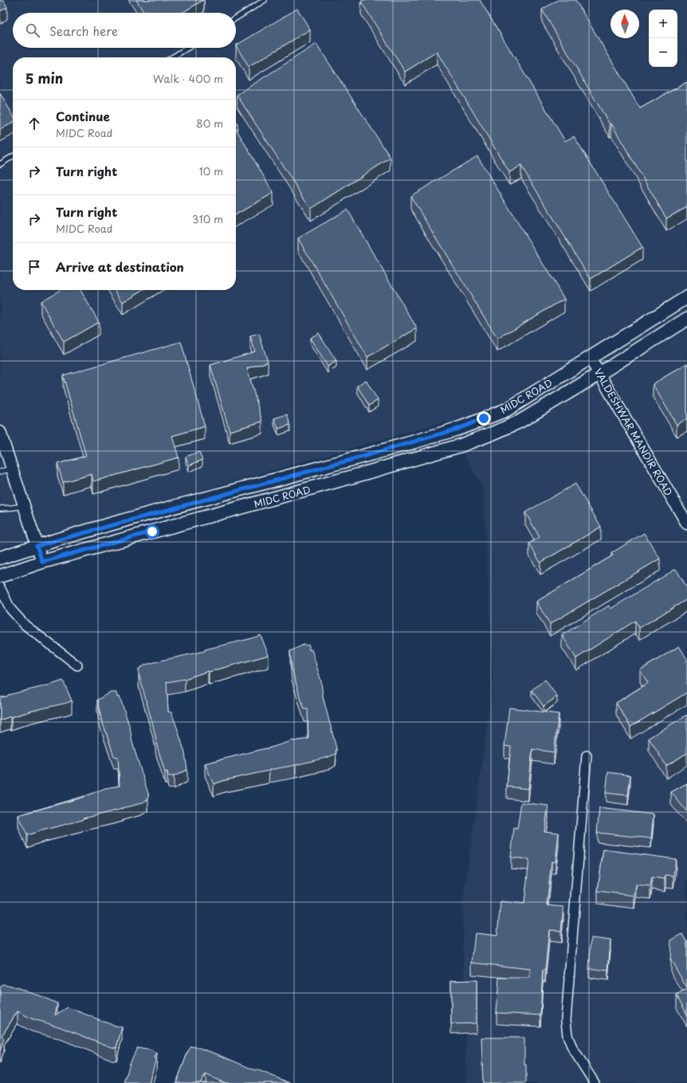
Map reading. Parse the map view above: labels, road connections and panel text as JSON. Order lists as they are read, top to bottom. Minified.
{"streets":{"main road":["MIDC ROAD"],"street":["VALDESHWAR MANDIR ROAD"]},"crossings":[["MIDC ROAD","VALDESHWAR MANDIR ROAD"]],"north":"top","page":{"map_buttons":["+","−"],"search":"Search here","heading":["5 min","Walk · 400 m"],"list":[["Continue","MIDC Road","80 m"],["Turn right","10 m"],["Turn right","MIDC Road","310 m"],"Arrive at destination"]}}
